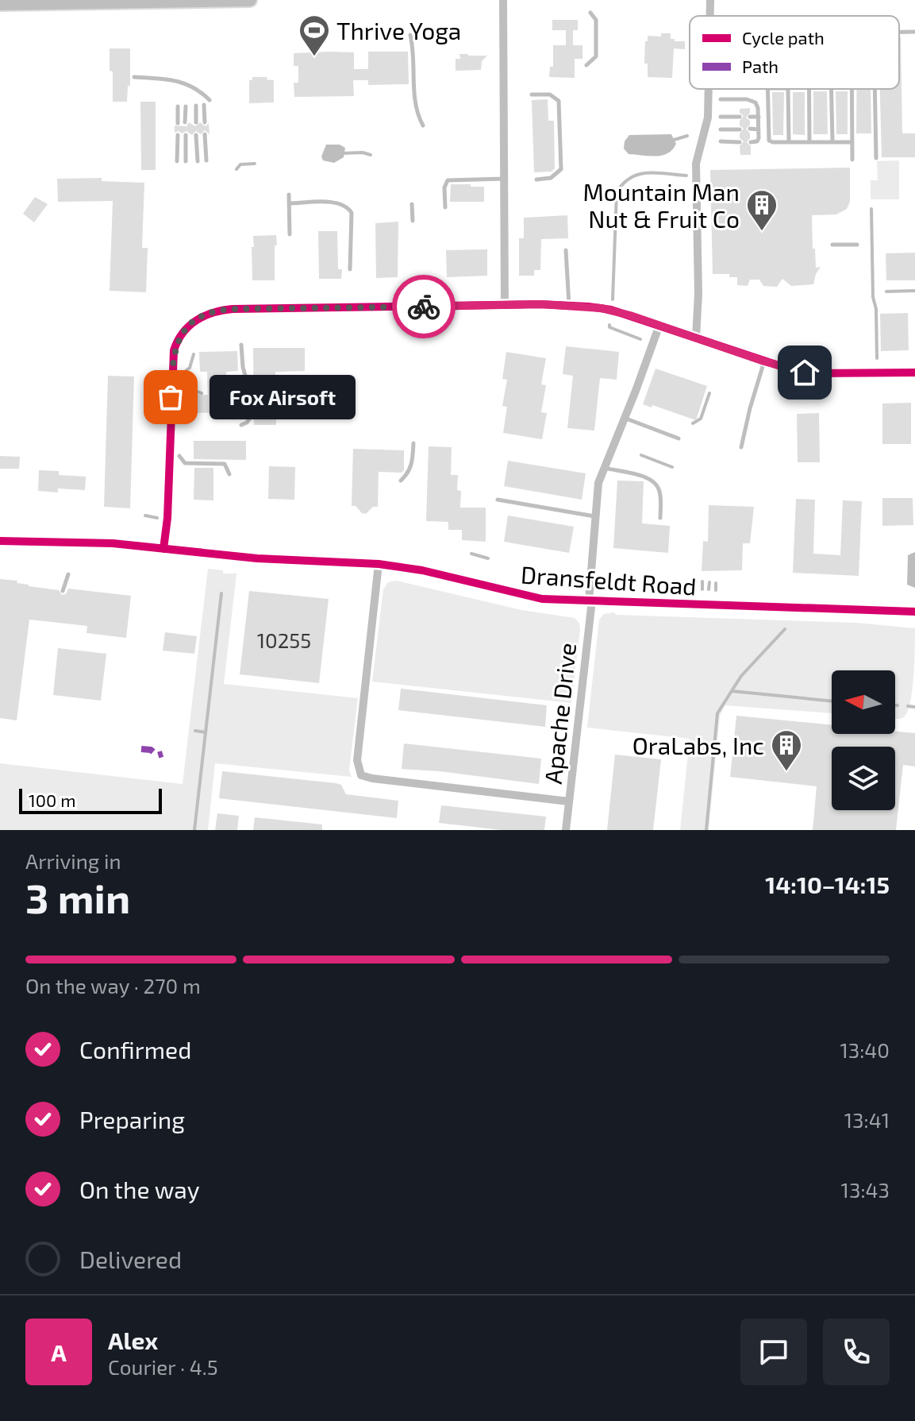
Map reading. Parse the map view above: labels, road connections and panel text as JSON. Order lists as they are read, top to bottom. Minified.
{"streets":{"street":["Dransfeldt Road","Apache Drive"]},"crossings":[["Dransfeldt Road","Apache Drive"]],"places":{"sports":["Thrive Yoga"],"building":["Mountain Man Nut & Fruit Co","OraLabs, Inc"],"other":["Fox Airsoft"]},"house_numbers":["10255"],"legend":["Cycle path","Path"],"scale_bar":"100 m","north":"left","page":{"bubble":"Fox Airsoft","scale":"100 m","heading":["3 min","Arriving in","14:10–14:15"],"panel":["Alex","Courier · 4.5"],"bar":"On the way · 270 m","list":[["Confirmed","13:40"],["Preparing","13:41"],["On the way","13:43"],"Delivered"],"round":"A"}}
